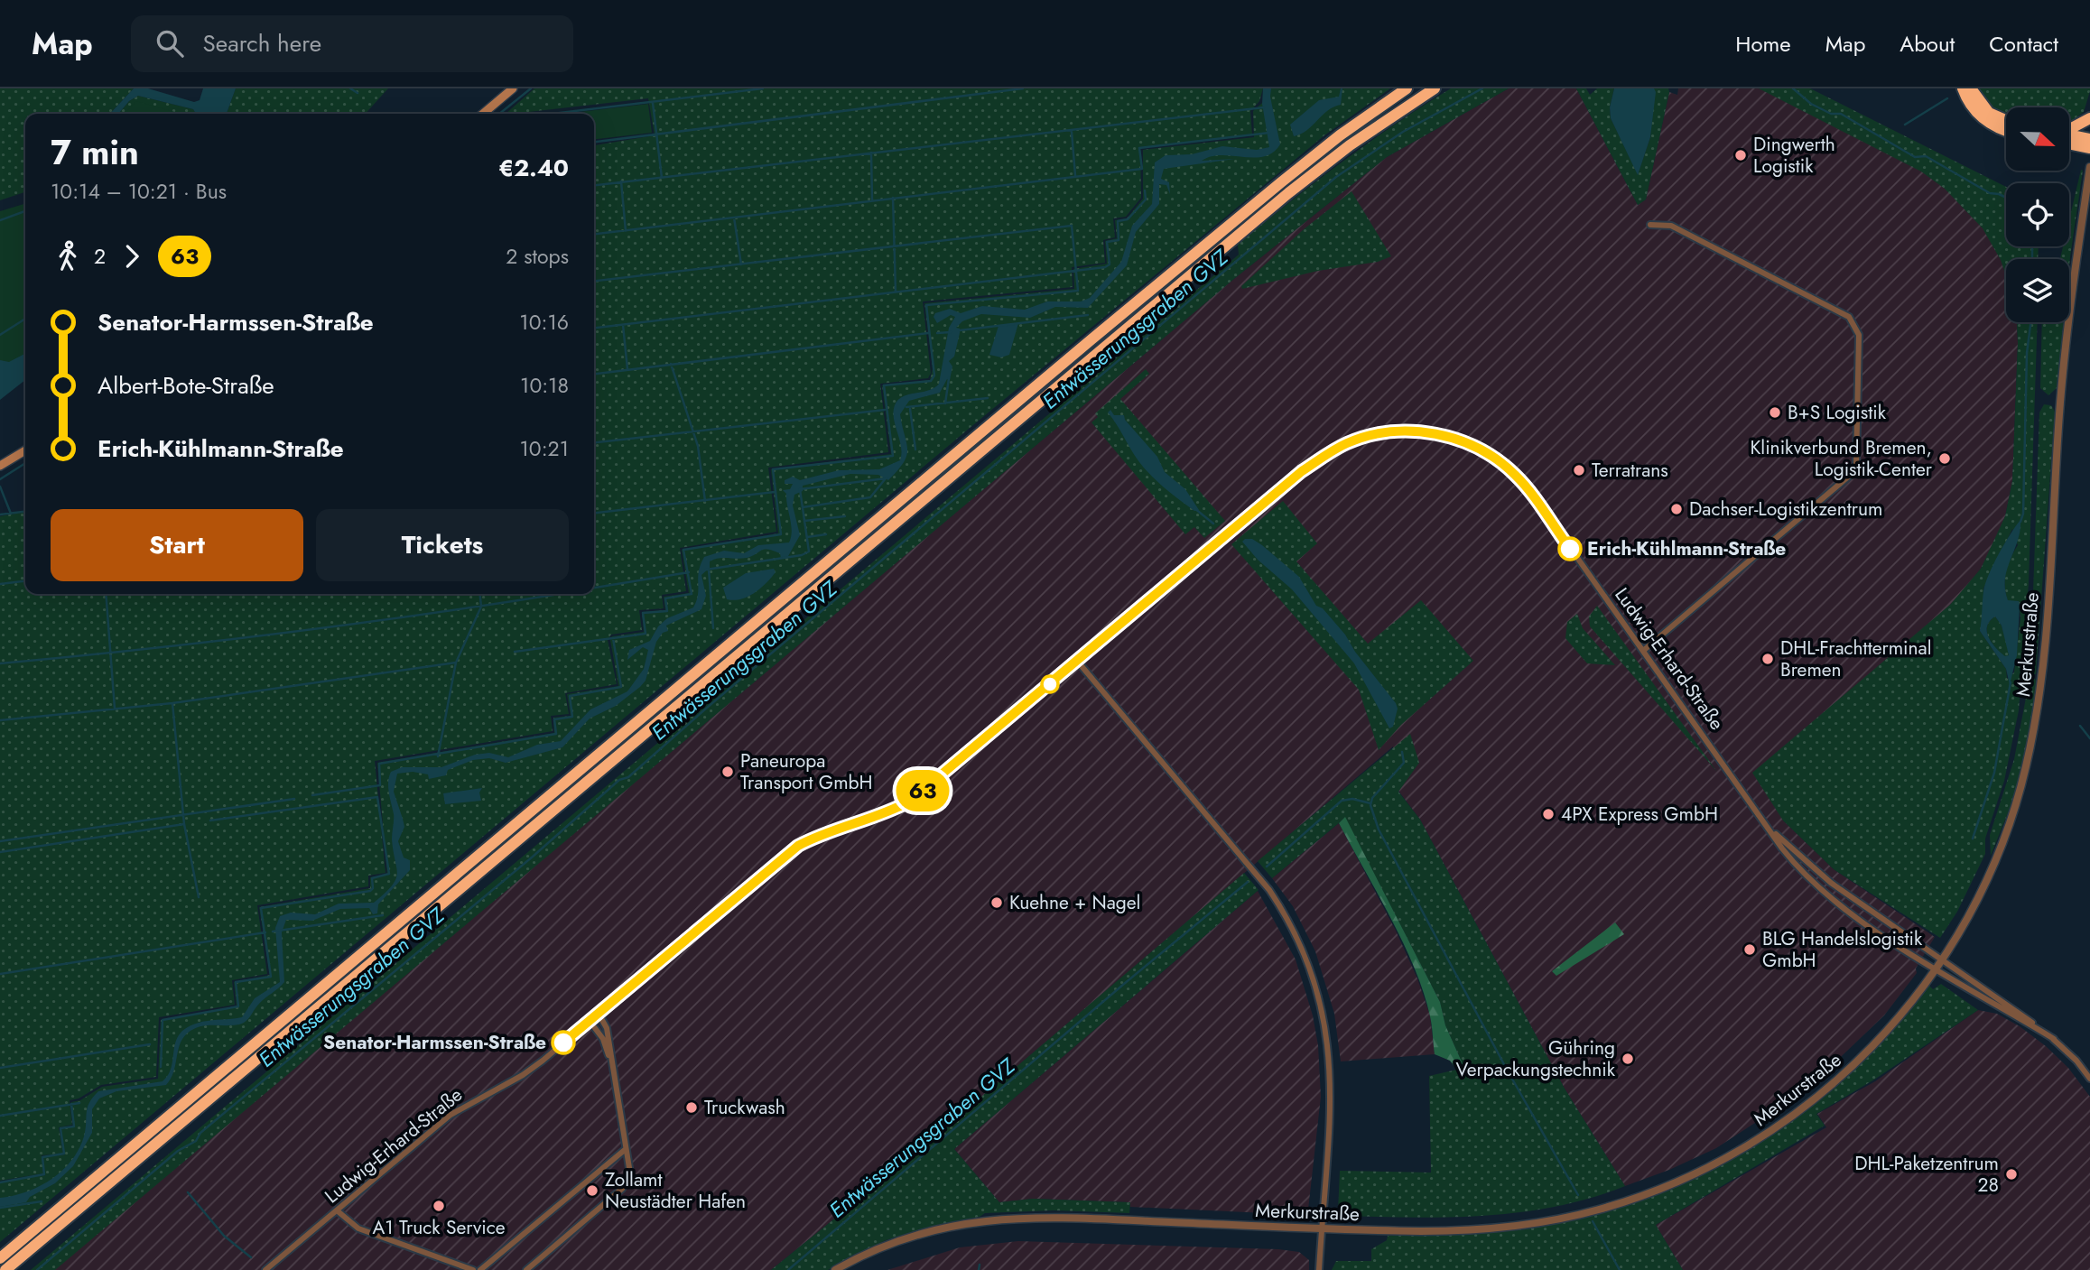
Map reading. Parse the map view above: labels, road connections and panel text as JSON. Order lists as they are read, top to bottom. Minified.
{"streets":{"street":["Merkurstraße","Ludwig-Erhard-Straße"]},"crossings":[["Merkurstraße","Ludwig-Erhard-Straße"]],"water":["Entwässerungsgraben GVZ"],"places":["Dingwerth Logistik","B+S Logistik","Klinikverbund Bremen, Logistik-Center","Terratrans","Dachser-Logistikzentrum","Erich-Kühlmann-Straße","DHL-Frachtterminal Bremen","Paneuropa Transport GmbH","4PX Express GmbH","Kuehne + Nagel","BLG Handelslogistik GmbH","Senator-Harmssen-Straße","Gühring Verpackungstechnik","Truckwash","DHL-Paketzentrum 28","Zollamt Neustädter Hafen","A1 Truck Service"],"lines":["bus line 63"],"north":"right","page":{"header":"Map","search":"Search here","nav":["Home","Map","About","Contact"],"on_map":"63","heading":["7 min","10:14 – 10:21 · Bus","€2.40"],"legs":["2","63","2 stops"],"list":[{"name":"Senator-Harmssen-Straße","value":"10:16"},{"name":"Albert-Bote-Straße","value":"10:18"},{"name":"Erich-Kühlmann-Straße","value":"10:21"}],"buttons":["Start","Tickets"]}}
